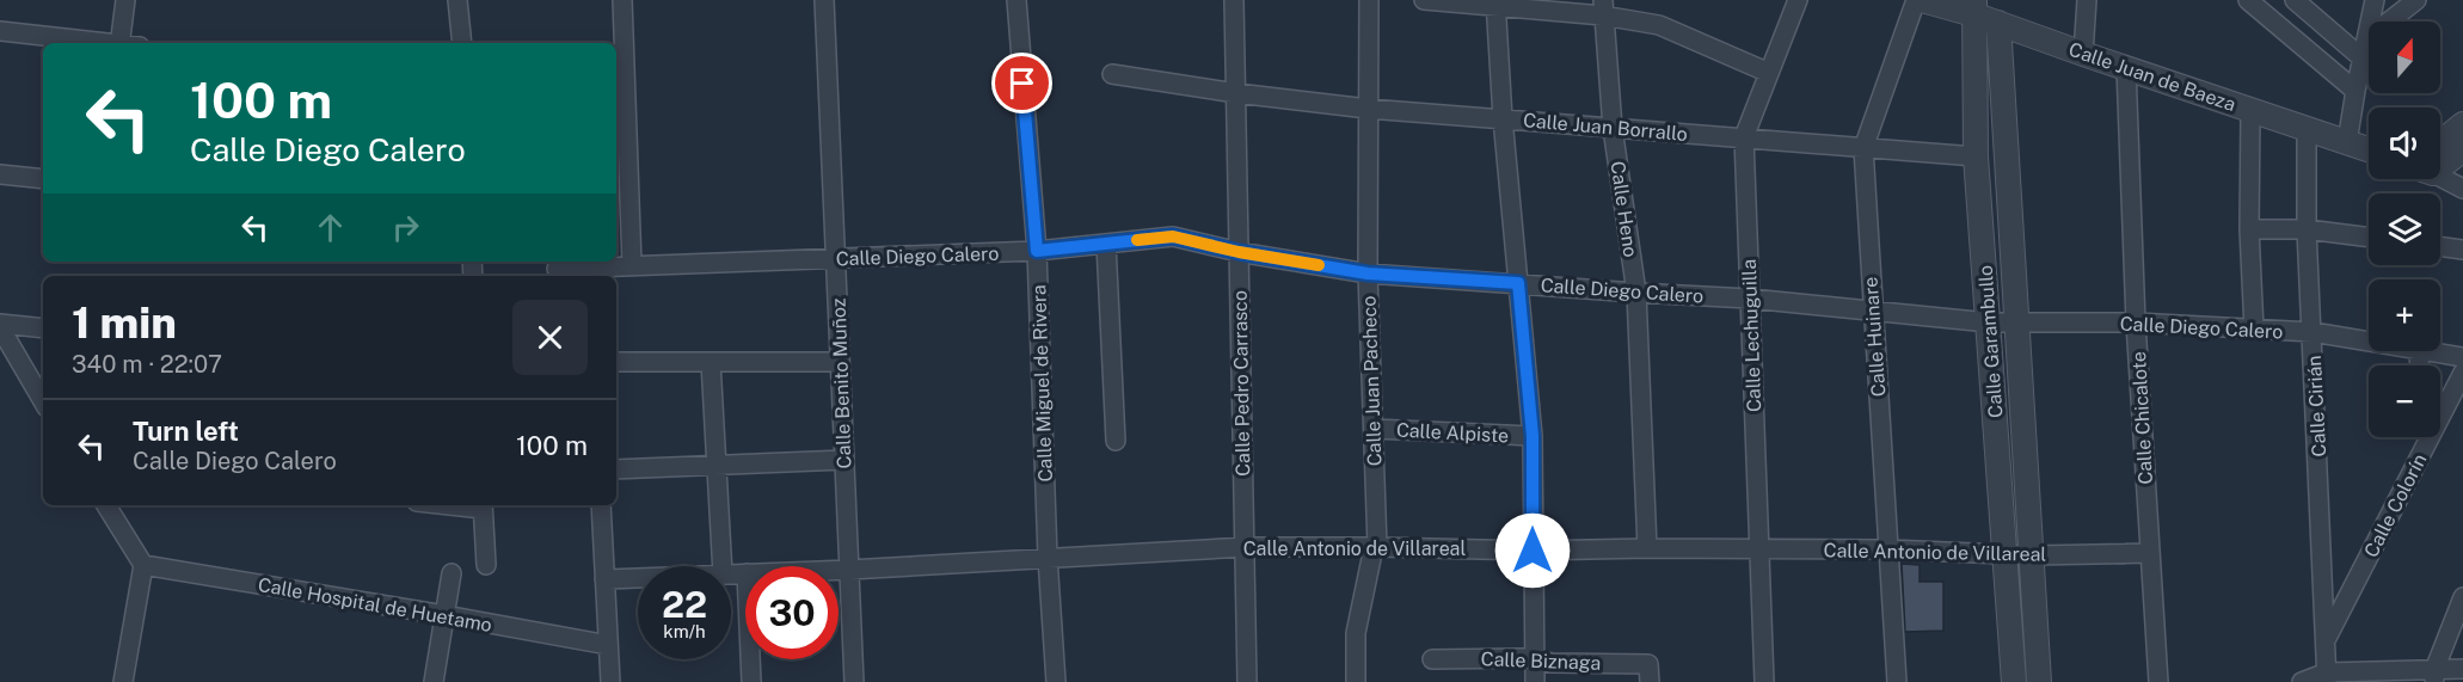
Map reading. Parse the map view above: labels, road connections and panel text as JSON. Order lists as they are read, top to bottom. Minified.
{"streets":{"street":["Calle Juan de Baeza","Calle Juan Borrallo","Calle Heno","Calle Diego Calero","Calle Lechuguilla","Calle Huinare","Calle Garambullo","Calle Juan Pacheco","Calle Benito Muñoz","Calle Miguel de Rivera","Calle Pedro Carrasco","Calle Cirián","Calle Chicalote","Calle Alpiste","Calle Colorín","Calle Antonio de Villareal","Calle Hospital de Huetamo","Calle Biznaga"]},"crossings":[["Calle Juan de Baeza","Calle Garambullo"],["Calle Juan de Baeza","Calle Cirián"],["Calle Juan de Baeza","Calle Chicalote"],["Calle Juan Borrallo","Calle Heno"],["Calle Juan Borrallo","Calle Lechuguilla"],["Calle Juan Borrallo","Calle Huinare"],["Calle Juan Borrallo","Calle Garambullo"],["Calle Juan Borrallo","Calle Juan Pacheco"],["Calle Juan Borrallo","Calle Pedro Carrasco"],["Calle Heno","Calle Diego Calero"],["Calle Heno","Calle Antonio de Villareal"],["Calle Diego Calero","Calle Lechuguilla"],["Calle Diego Calero","Calle Huinare"],["Calle Diego Calero","Calle Garambullo"],["Calle Diego Calero","Calle Juan Pacheco"],["Calle Diego Calero","Calle Benito Muñoz"],["Calle Diego Calero","Calle Miguel de Rivera"],["Calle Diego Calero","Calle Pedro Carrasco"],["Calle Diego Calero","Calle Cirián"],["Calle Diego Calero","Calle Chicalote"],["Calle Lechuguilla","Calle Antonio de Villareal"],["Calle Huinare","Calle Antonio de Villareal"],["Calle Garambullo","Calle Antonio de Villareal"],["Calle Juan Pacheco","Calle Alpiste"],["Calle Juan Pacheco","Calle Antonio de Villareal"],["Calle Benito Muñoz","Calle Antonio de Villareal"],["Calle Miguel de Rivera","Calle Antonio de Villareal"],["Calle Pedro Carrasco","Calle Antonio de Villareal"],["Calle Cirián","Calle Colorín"],["Calle Chicalote","Calle Antonio de Villareal"]],"north":"top","page":{"map_buttons":["+","−"],"turn":["100 m","Calle Diego Calero"],"heading":["1 min","340 m · 22:07"],"list":[{"name":"Turn left","note":"Calle Diego Calero","value":"100 m"}],"speed":"22 km/h","limit":"30"}}
